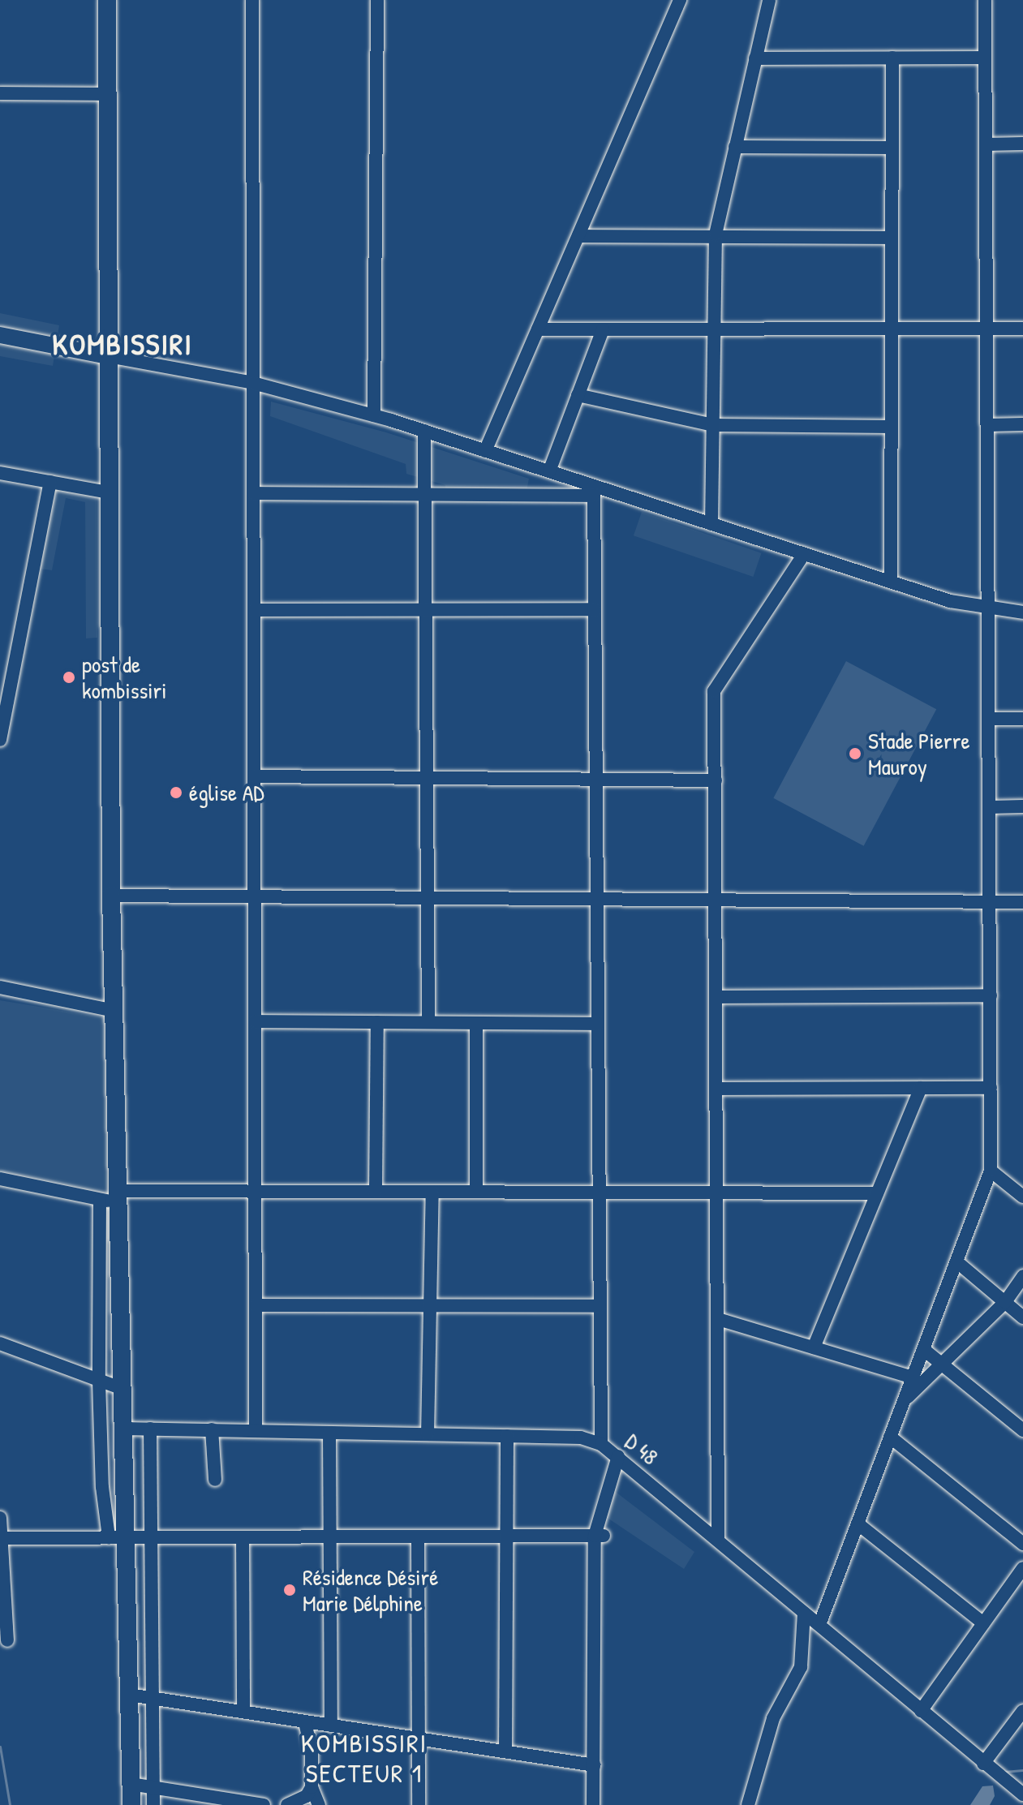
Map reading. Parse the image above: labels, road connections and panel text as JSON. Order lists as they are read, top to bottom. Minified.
{"streets":{"street":["D 48"]},"districts":["KOMBISSIRI","KOMBISSIRI SECTEUR 1"],"places":["post de kombissiri","Stade Pierre Mauroy","église AD","Résidence Désiré Marie Délphine"]}
